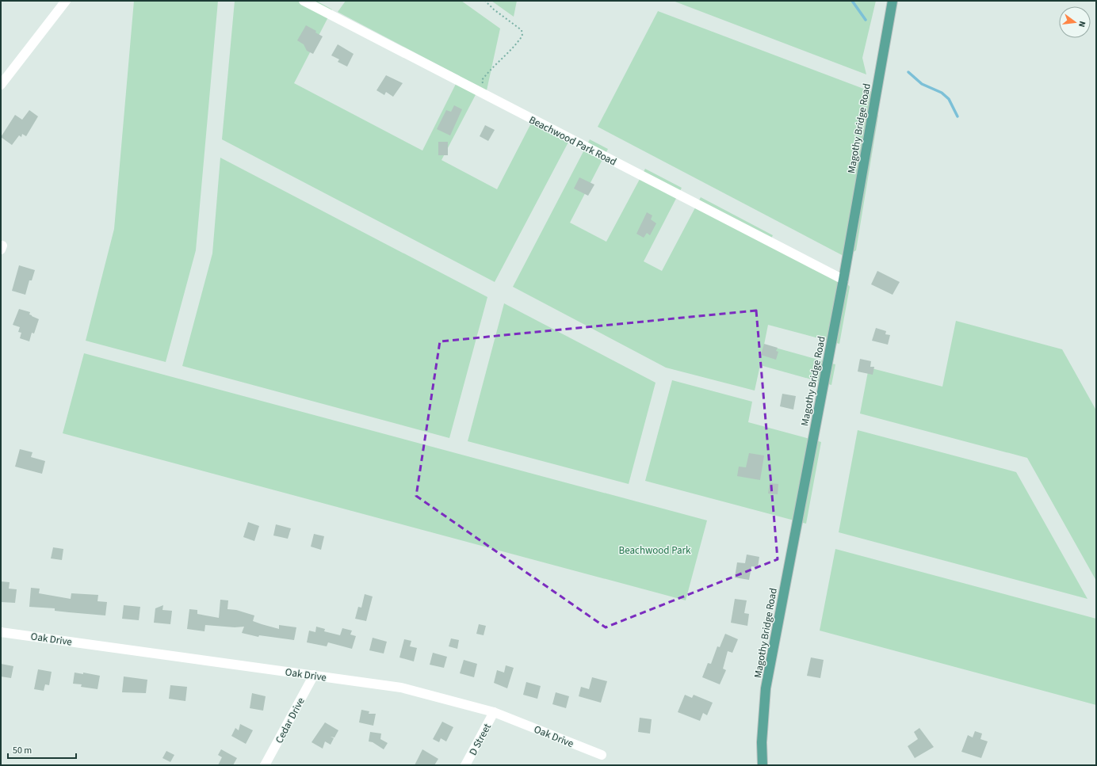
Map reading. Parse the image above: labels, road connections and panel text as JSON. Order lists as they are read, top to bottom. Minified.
{"streets":{"main road":["Magothy Bridge Road"],"street":["Beachwood Park Road","Oak Drive","Cedar Drive","D Street"]},"crossings":[["Magothy Bridge Road","Beachwood Park Road"],["Oak Drive","Cedar Drive"],["Oak Drive","D Street"]],"parks":["Beachwood Park"],"scale_bar":"50 m","north":"right"}
